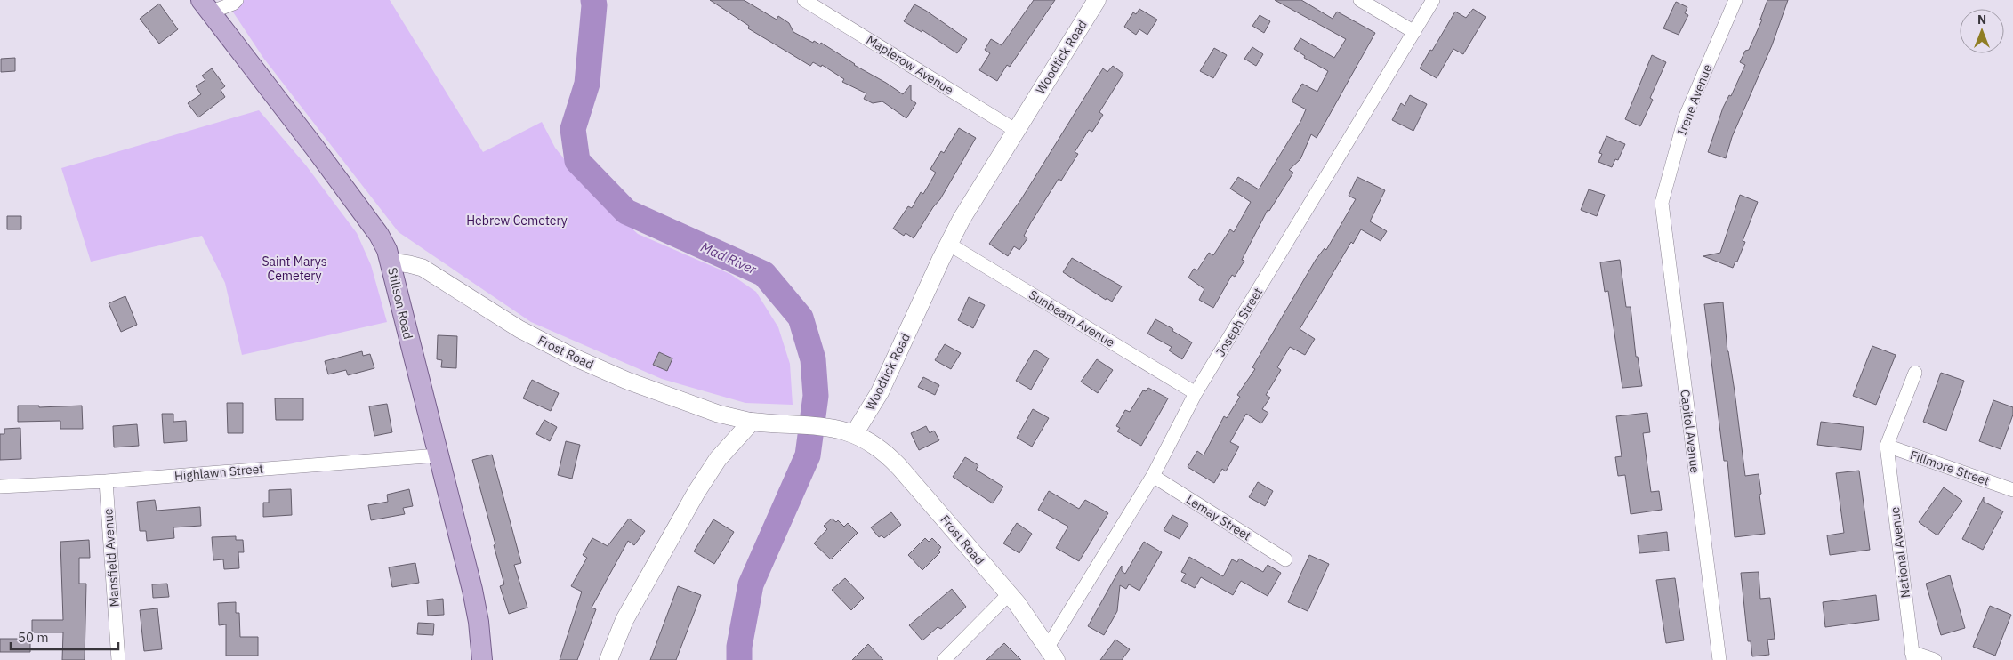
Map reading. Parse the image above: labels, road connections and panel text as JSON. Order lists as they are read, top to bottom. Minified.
{"streets":{"main road":["Woodtick Road","Stillson Road","Frost Road"],"street":["Maplerow Avenue","Irene Avenue","Sunbeam Avenue","Joseph Street","Capitol Avenue","Fillmore Street","Highlawn Street","Lemay Street","National Avenue","Mansfield Avenue"]},"crossings":[["Woodtick Road","Maplerow Avenue"],["Woodtick Road","Sunbeam Avenue"],["Woodtick Road","Frost Road"],["Irene Avenue","Capitol Avenue"],["Stillson Road","Frost Road"],["Stillson Road","Highlawn Street"],["Sunbeam Avenue","Joseph Street"],["Joseph Street","Frost Road"],["Joseph Street","Lemay Street"],["Fillmore Street","National Avenue"],["Highlawn Street","Mansfield Avenue"]],"water":["Mad River"],"parks":["Hebrew Cemetery","Saint Marys Cemetery"],"scale_bar":"50 m","north":"top"}
